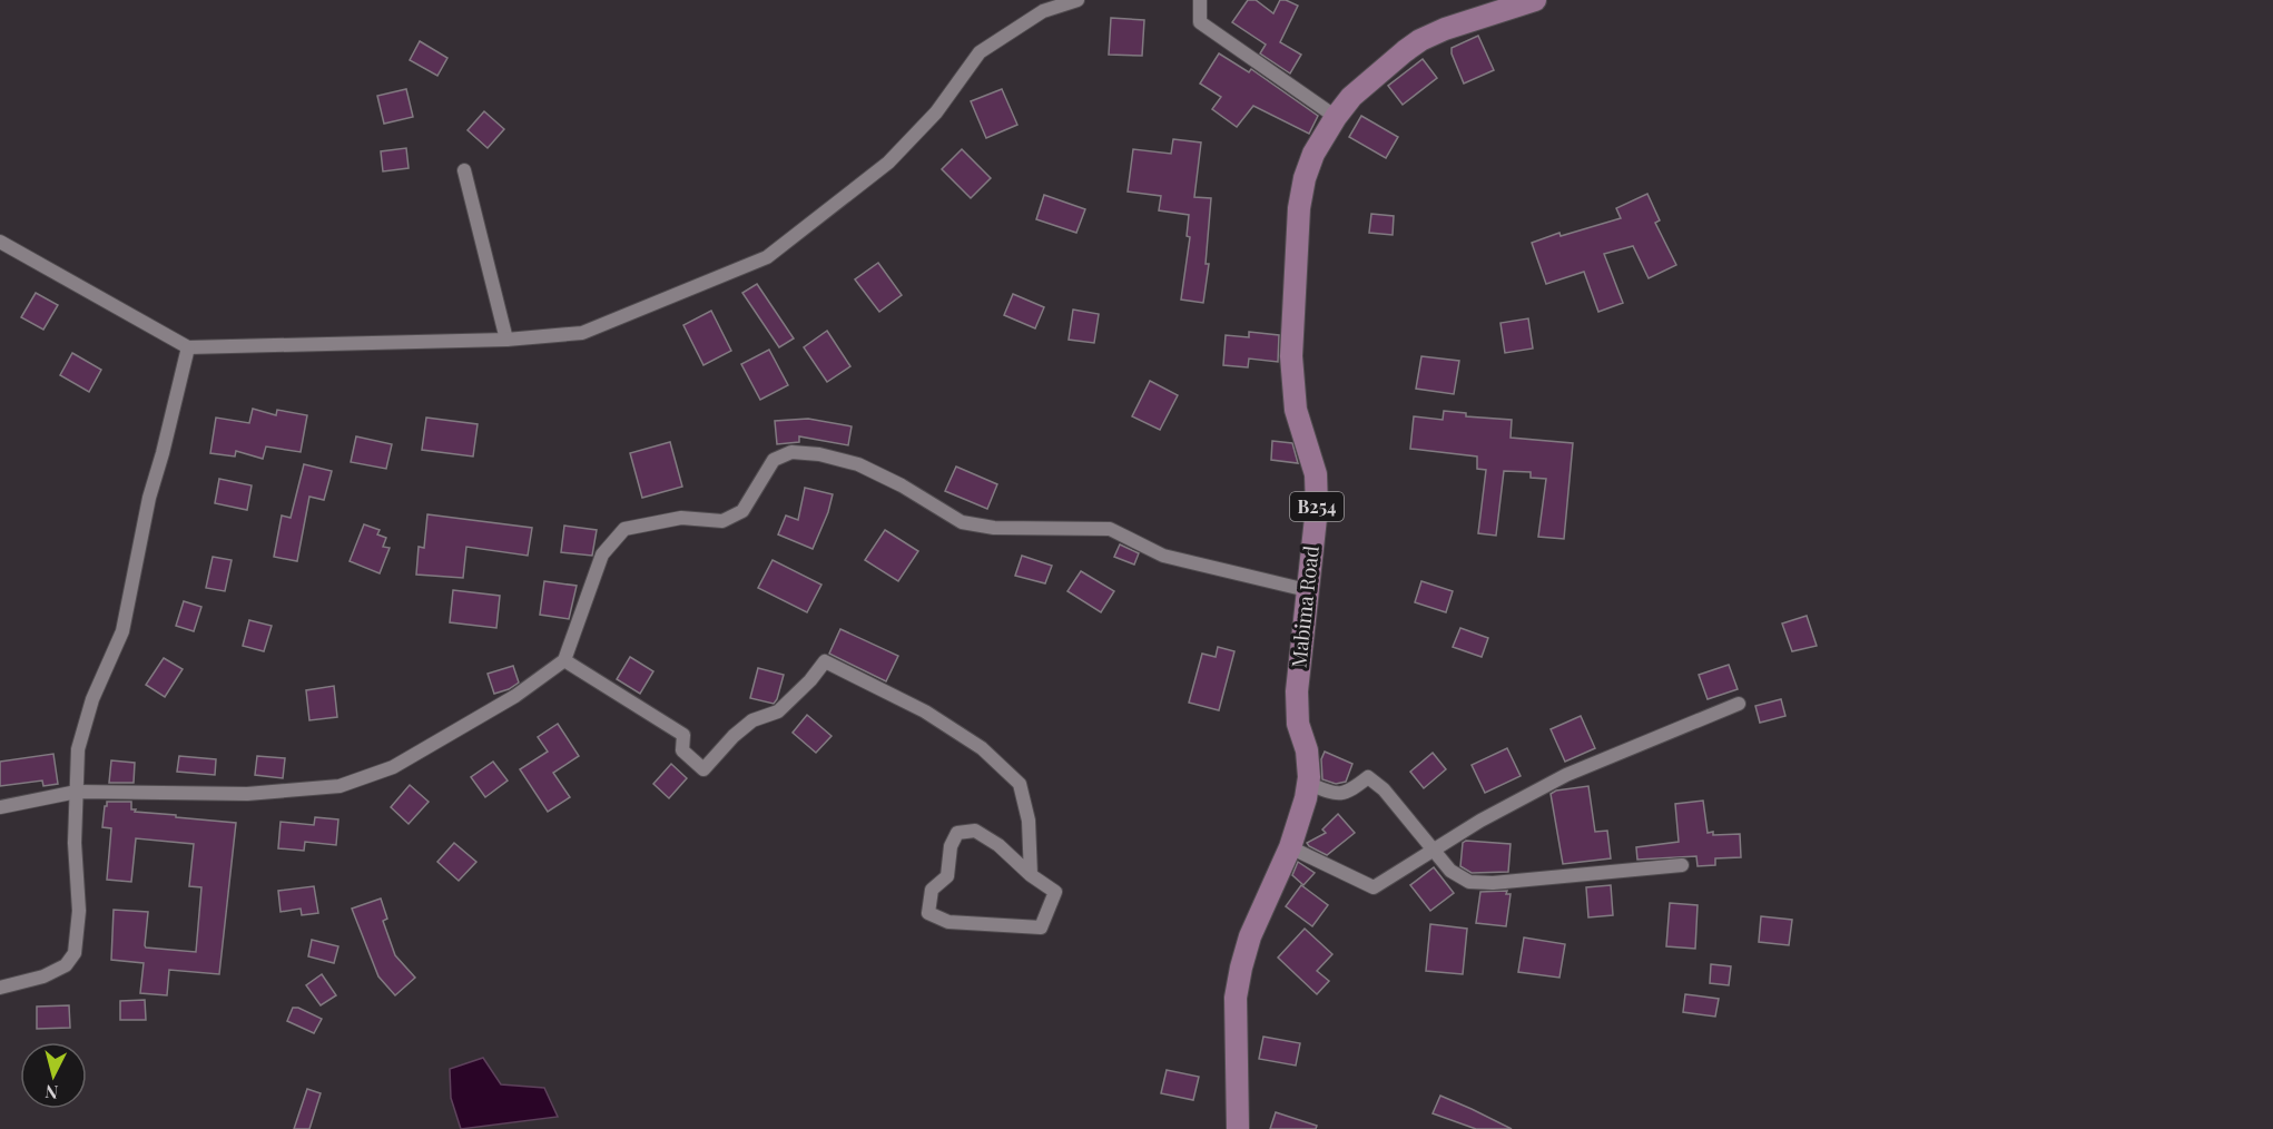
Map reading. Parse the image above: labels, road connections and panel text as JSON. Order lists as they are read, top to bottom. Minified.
{"streets":{"main road":["B254","Mabima Road"]},"north":"bottom"}
